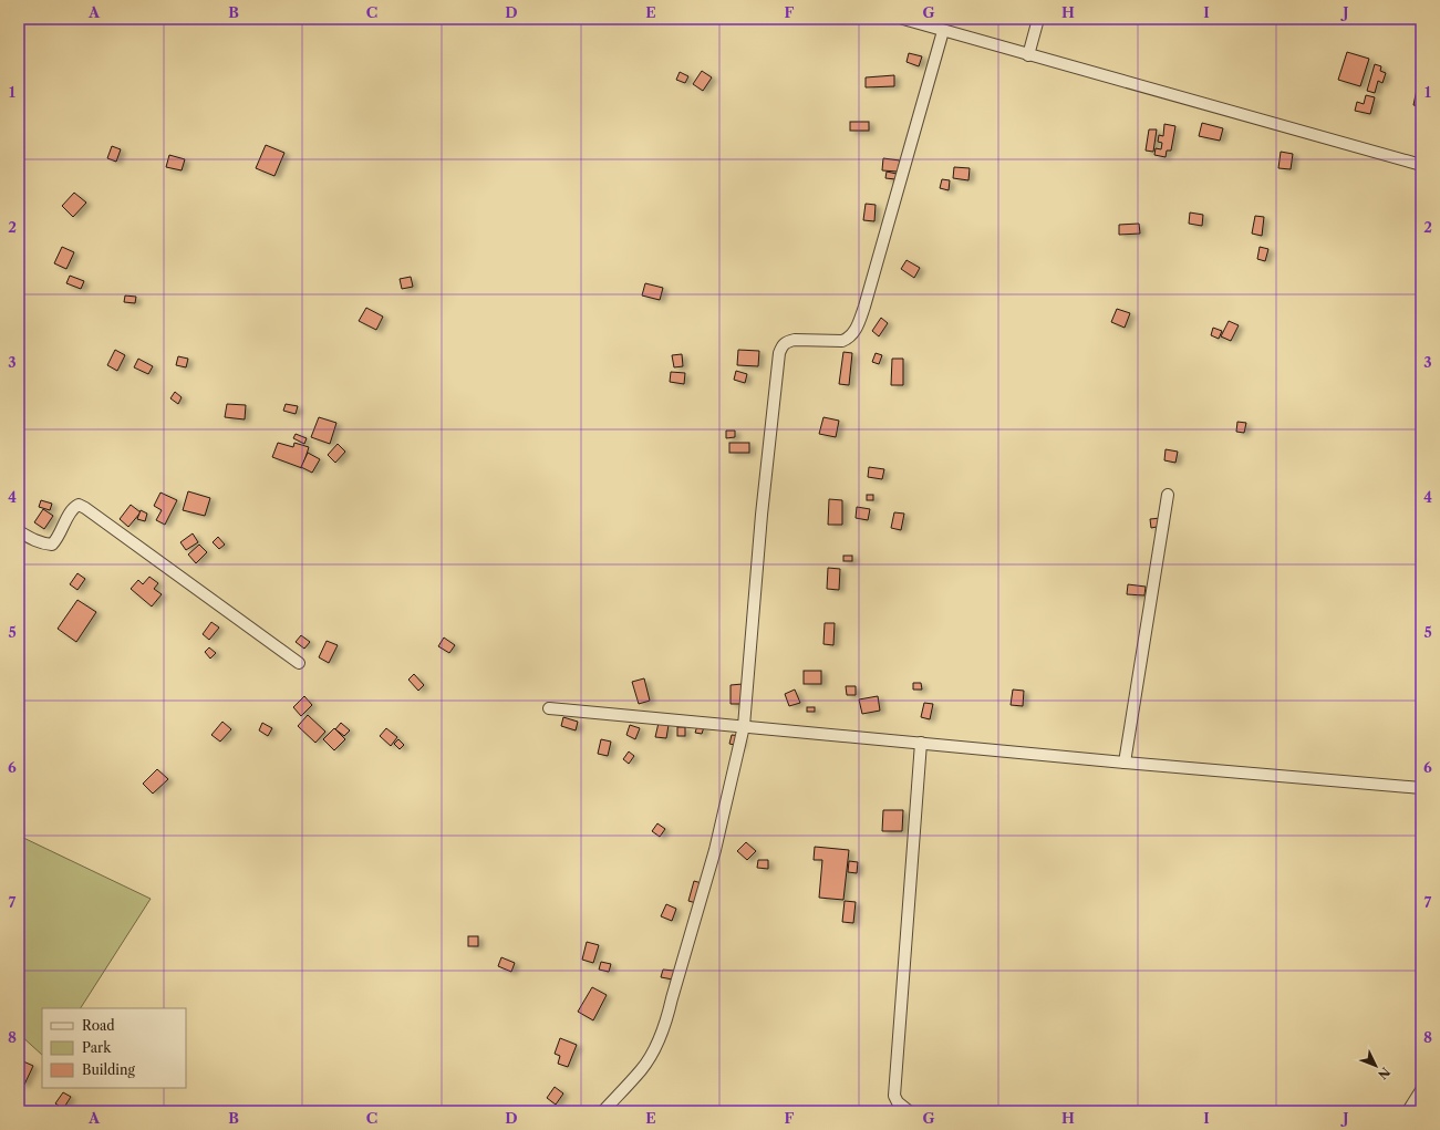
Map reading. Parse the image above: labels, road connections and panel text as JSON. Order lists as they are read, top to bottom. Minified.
{"legend":["Road","Park","Building"],"north":"bottom right","grid":{"columns":["A","B","C","D","E","F","G","H","I","J"],"rows":["1","2","3","4","5","6","7","8"]}}
